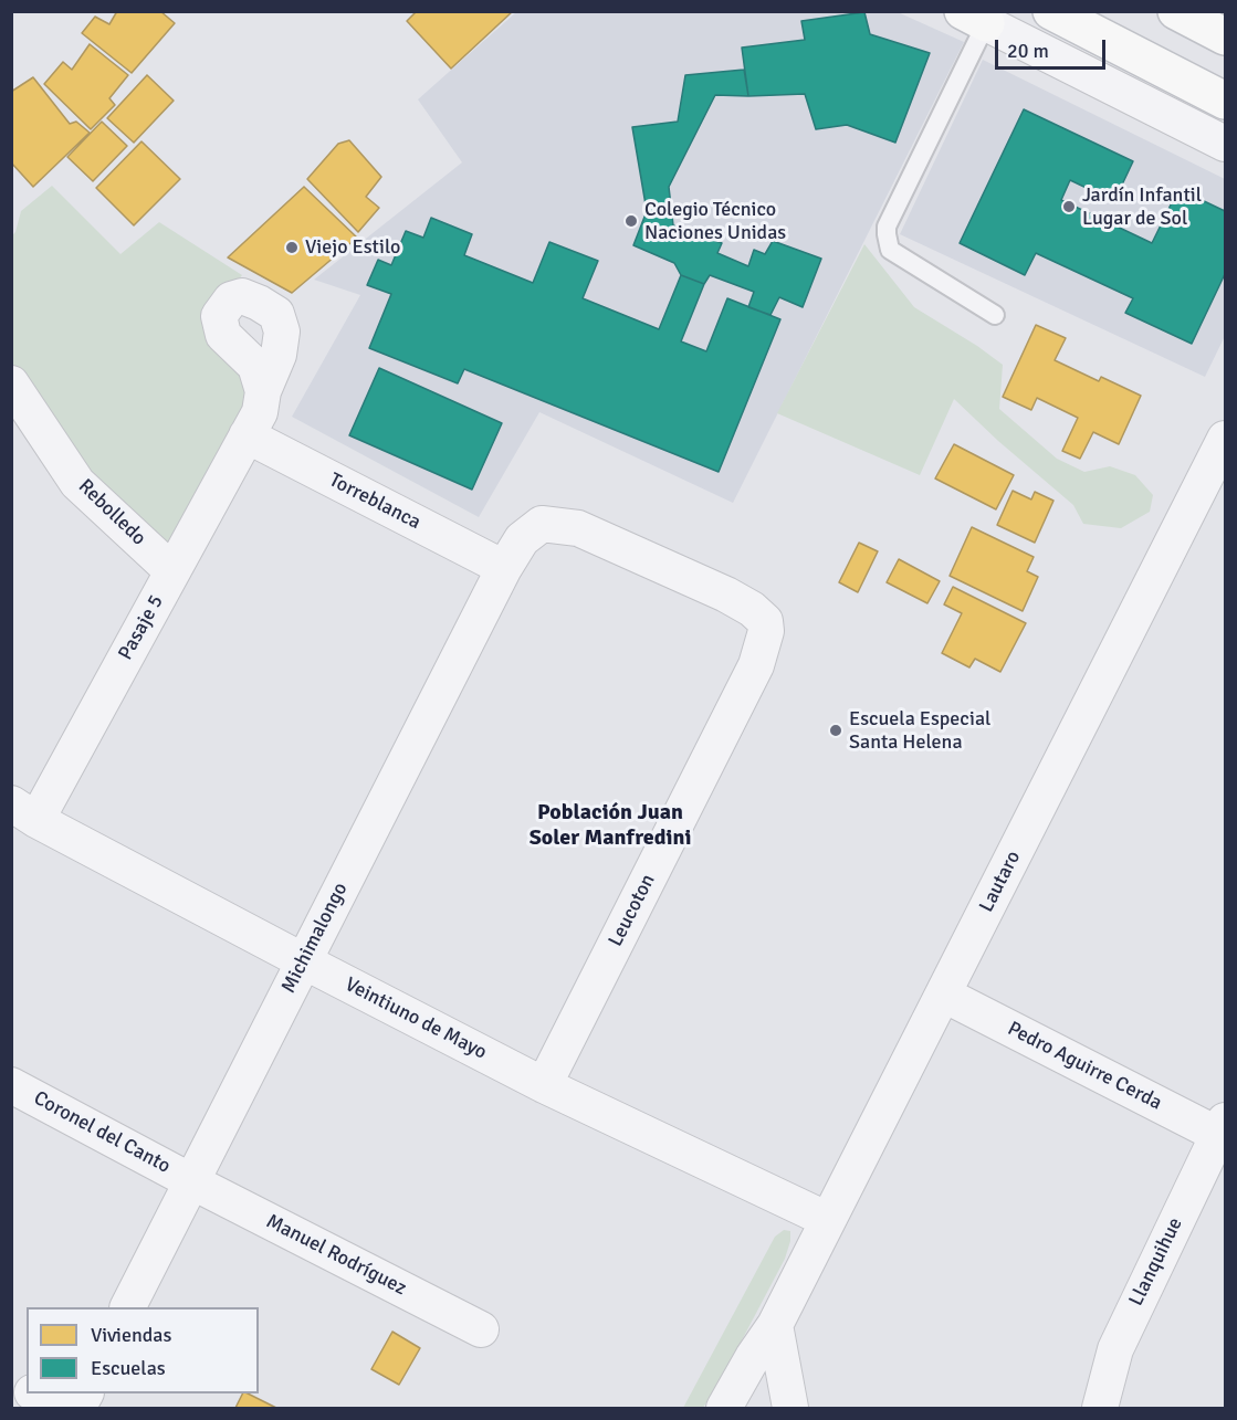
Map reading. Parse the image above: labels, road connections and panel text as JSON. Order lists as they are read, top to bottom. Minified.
{"streets":{"street":["Torreblanca","Rebolledo","Pasaje 5","Lautaro","Leucoton","Michimalongo","Veintiuno de Mayo","Pedro Aguirre Cerda","Coronel del Canto","Manuel Rodríguez","Llanquihue"]},"crossings":[["Torreblanca","Pasaje 5"],["Torreblanca","Michimalongo"],["Rebolledo","Pasaje 5"],["Pasaje 5","Veintiuno de Mayo"],["Lautaro","Veintiuno de Mayo"],["Lautaro","Pedro Aguirre Cerda"],["Leucoton","Michimalongo"],["Leucoton","Veintiuno de Mayo"],["Michimalongo","Veintiuno de Mayo"],["Michimalongo","Coronel del Canto"],["Michimalongo","Manuel Rodríguez"],["Pedro Aguirre Cerda","Llanquihue"],["Coronel del Canto","Manuel Rodríguez"]],"districts":["Población Juan Soler Manfredini"],"places":["Jardín Infantil Lugar de Sol","Colegio Técnico Naciones Unidas","Viejo Estilo","Escuela Especial Santa Helena"],"legend":["Viviendas","Escuelas"],"scale_bar":"20 m"}
